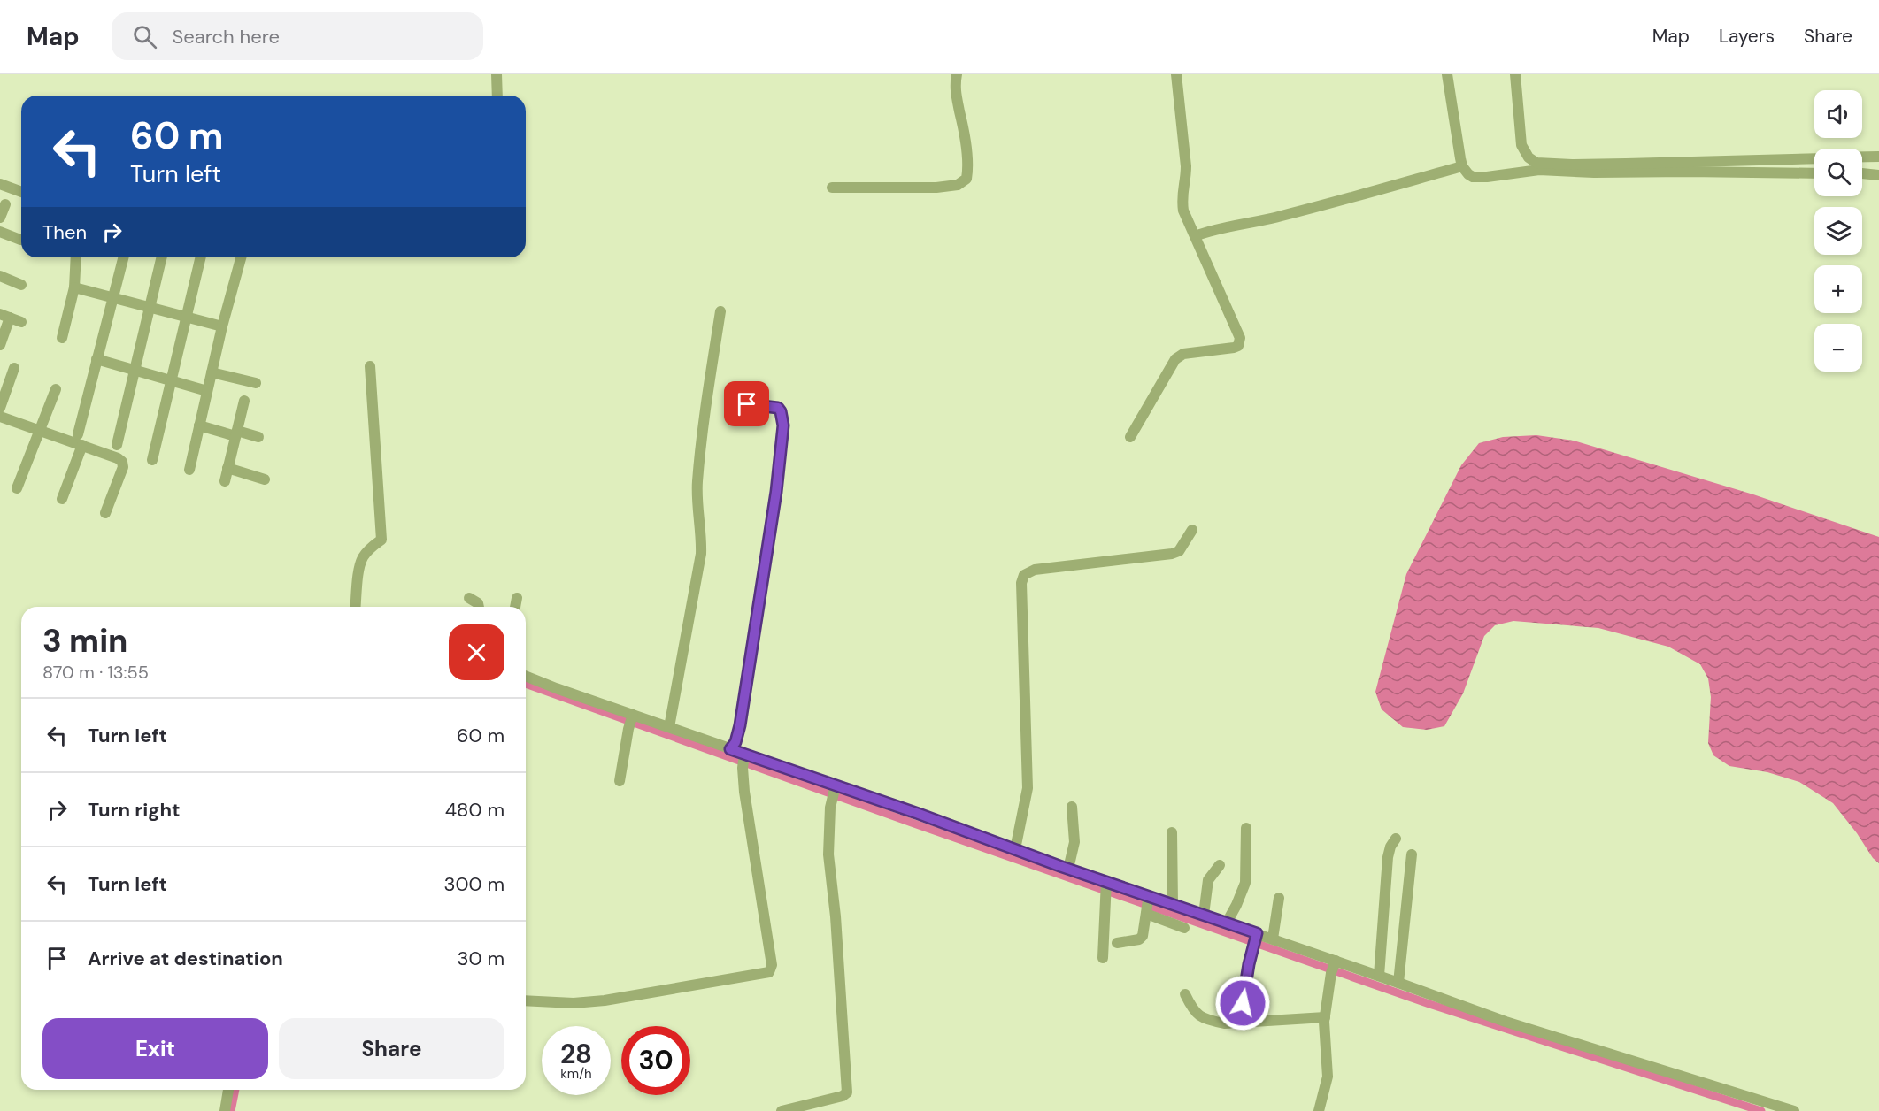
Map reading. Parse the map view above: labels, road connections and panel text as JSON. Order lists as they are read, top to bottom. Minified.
{"page":{"header":"Map","search":"Search here","nav":["Map","Layers","Share"],"map_buttons":["+","−"],"turn":["60 m","Turn left"],"then":"Then","heading":["3 min","870 m · 13:55"],"list":[{"name":"Turn left","value":"60 m"},{"name":"Turn right","value":"480 m"},{"name":"Turn left","value":"300 m"},{"name":"Arrive at destination","value":"30 m"}],"buttons":["Exit","Share"],"speed":"28 km/h","limit":"30"}}
